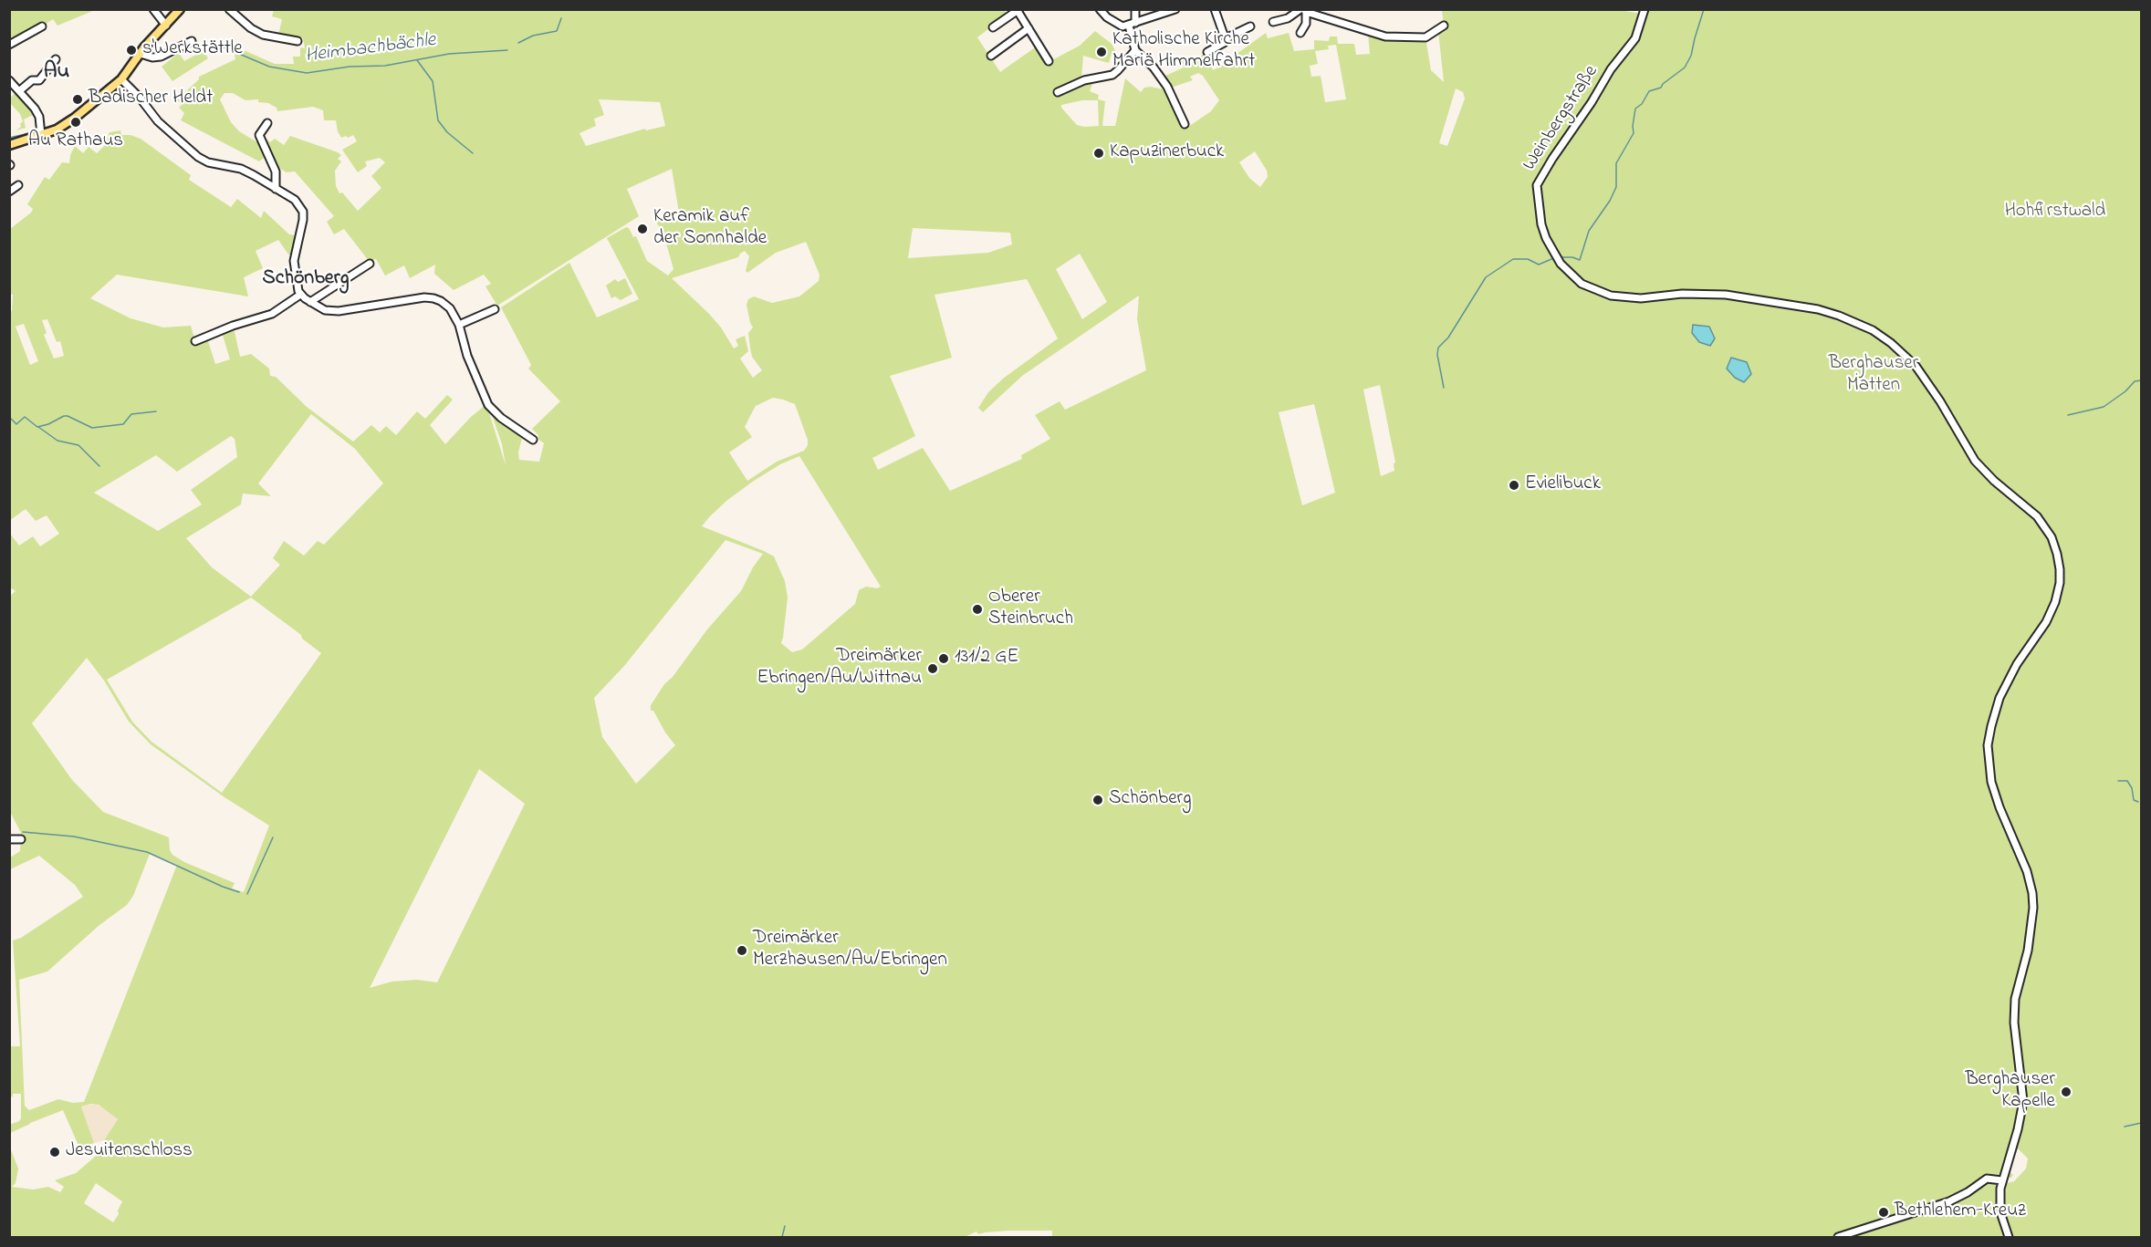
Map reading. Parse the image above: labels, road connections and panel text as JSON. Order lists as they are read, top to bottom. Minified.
{"streets":{"street":["Weinbergstraße"]},"districts":["Au","Schönberg"],"water":["Heimbachbächle"],"parks":["Hohfirstwald","Berghauser Matten"],"places":["s'Werkstättle","Katholische Kirche Mariä Himmelfahrt","Badischer Heldt","Au Rathaus","Kapuzinerbuck","Keramik auf der Sonnhalde","Evielibuck","Oberer Steinbruch","131/2 GE","Dreimärker Ebringen/Au/Wittnau","Schönberg","Dreimärker Merzhausen/Au/Ebringen","Berghauser Kapelle","Jesuitenschloss","Bethlehem-Kreuz"]}
